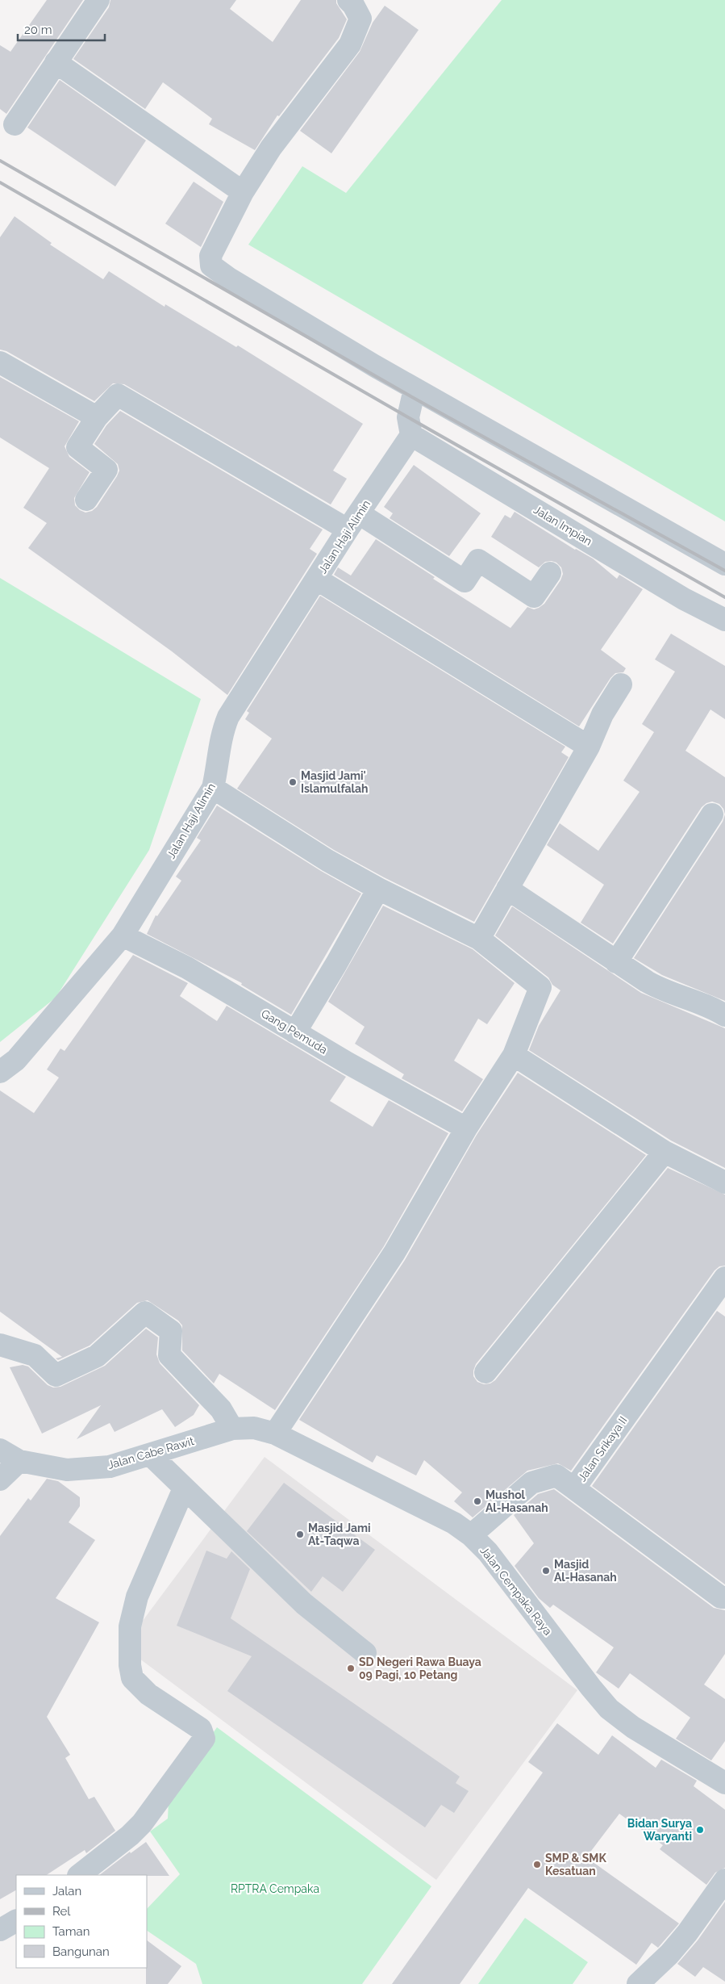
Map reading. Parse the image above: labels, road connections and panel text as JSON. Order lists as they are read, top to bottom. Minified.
{"streets":{"street":["Jalan Impian","Jalan Haji Alimin","Gang Pemuda","Jalan Srikaya II","Jalan Cabe Rawit","Jalan Cempaka Raya"]},"crossings":[["Jalan Impian","Jalan Haji Alimin"],["Jalan Haji Alimin","Gang Pemuda"],["Jalan Cabe Rawit","Jalan Cempaka Raya"]],"parks":["RPTRA Cempaka"],"places":["Masjid Jami' Islamulfalah","Mushol Al-Hasanah","Masjid Jami At-Taqwa","Masjid Al-Hasanah","SD Negeri Rawa Buaya 09 Pagi, 10 Petang","Bidan Surya Waryanti","SMP & SMK Kesatuan"],"legend":["Jalan","Rel","Taman","Bangunan"],"scale_bar":"20 m"}
